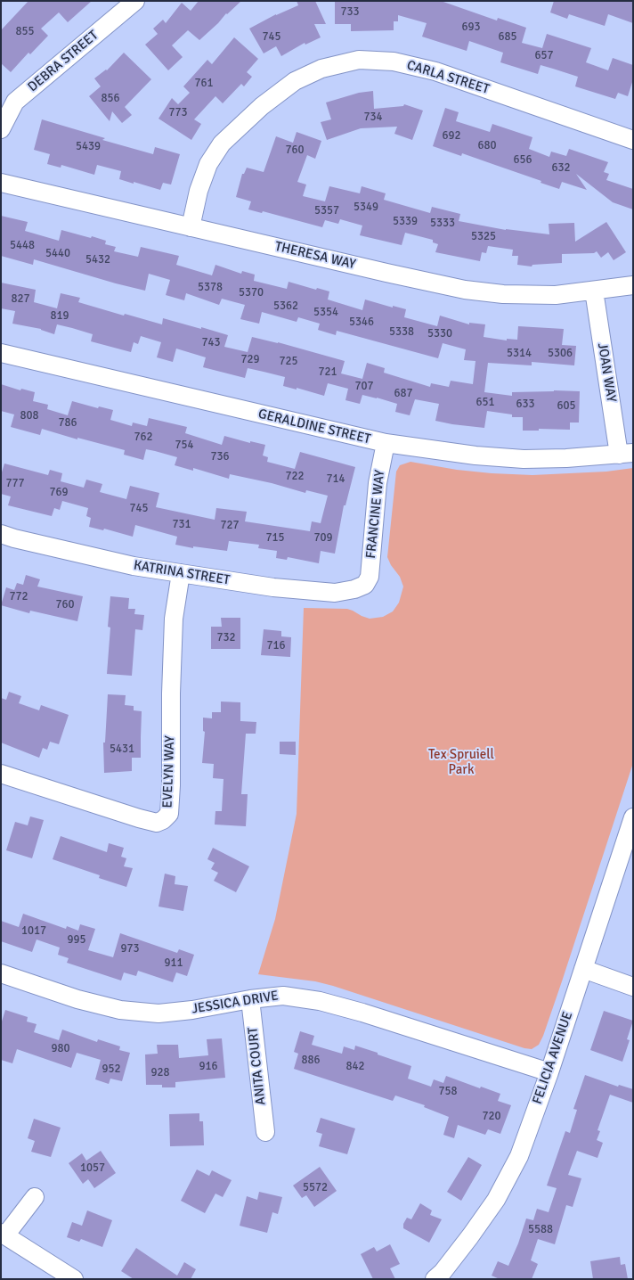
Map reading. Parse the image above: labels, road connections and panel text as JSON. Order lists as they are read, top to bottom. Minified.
{"streets":{"street":["DEBRA STREET","CARLA STREET","THERESA WAY","JOAN WAY","GERALDINE STREET","FRANCINE WAY","KATRINA STREET","EVELYN WAY","JESSICA DRIVE","FELICIA AVENUE","ANITA COURT"]},"crossings":[["CARLA STREET","THERESA WAY"],["THERESA WAY","JOAN WAY"],["JOAN WAY","GERALDINE STREET"],["GERALDINE STREET","FRANCINE WAY"],["FRANCINE WAY","KATRINA STREET"],["KATRINA STREET","EVELYN WAY"],["JESSICA DRIVE","FELICIA AVENUE"],["JESSICA DRIVE","ANITA COURT"]],"parks":["Tex Spruiell Park"],"house_numbers":["733","693","855","745","685","657","761","856","773","734","692","680","5439","760","656","632","5349","5357","5339","5333","5325","5448","5440","5432","5378","5370","827","5362","5354","819","5346","5338","5330","743","5314","5306","729","725","721","707","687","651","633","605","808","786","762","754","736","722","714","777","769","745","731","727","715","709","772","760","732","716","5431","1017","995","973","911","980","886","916","842","952","928","758","720","1057","5572","5588"]}
